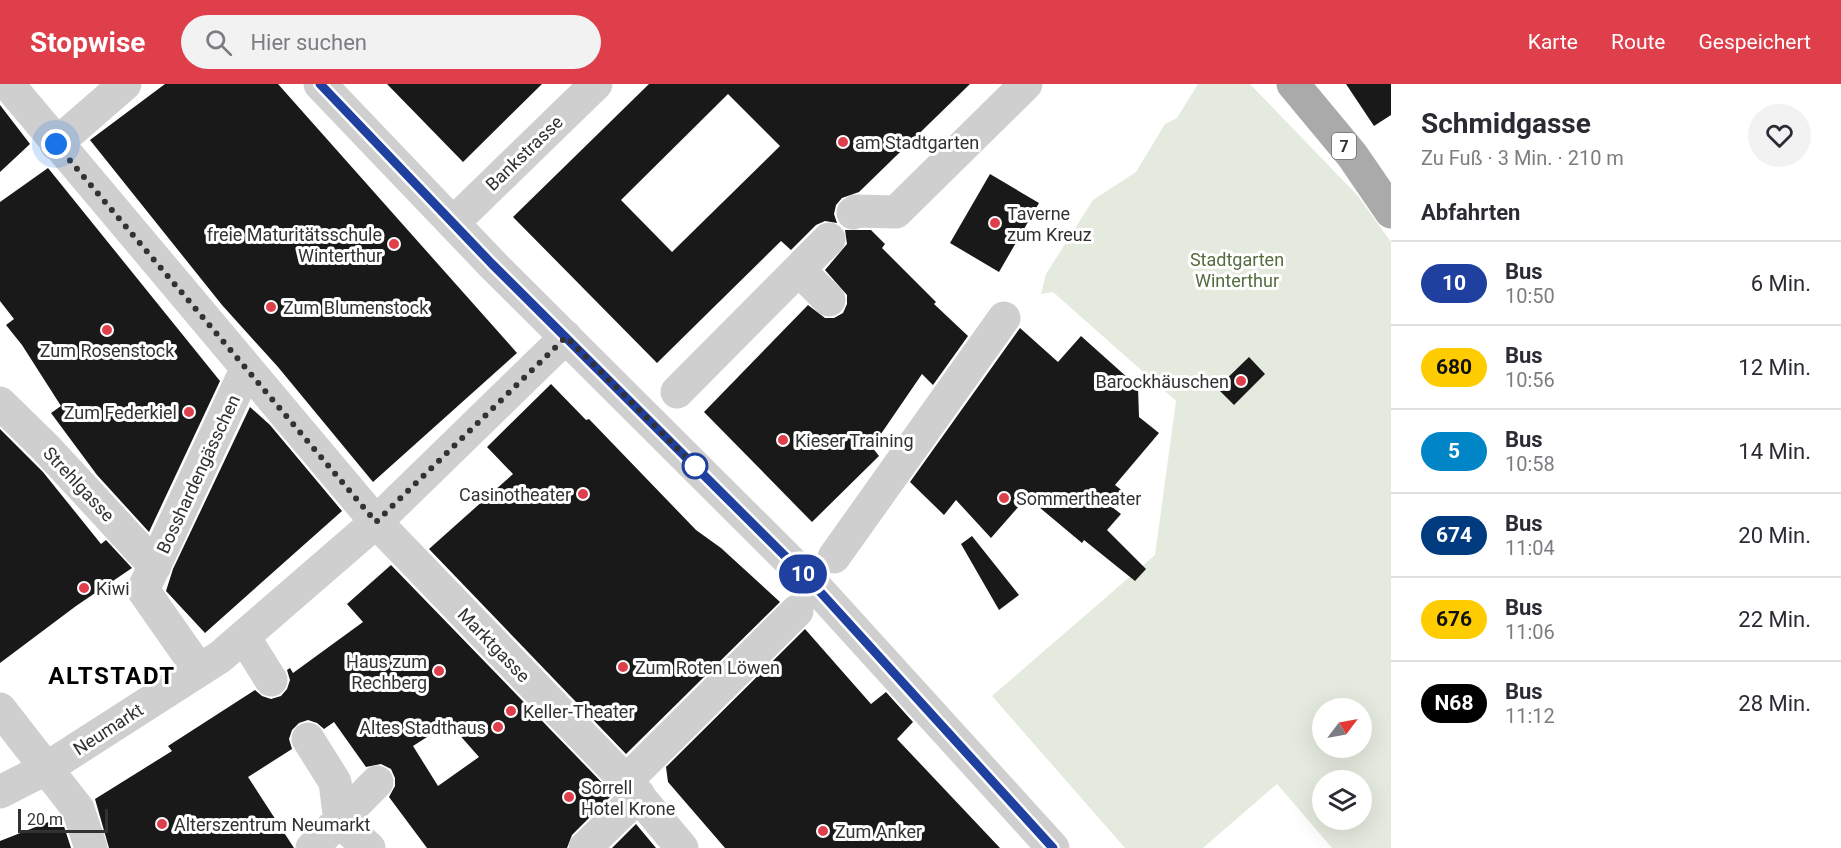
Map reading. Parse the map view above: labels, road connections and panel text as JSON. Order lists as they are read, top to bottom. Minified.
{"streets":{"main road":["7"],"street":["Bankstrasse","Bosshardengässchen","Strehlgasse","Marktgasse","Neumarkt"]},"crossings":[["Bosshardengässchen","Strehlgasse"],["Bosshardengässchen","Marktgasse"],["Marktgasse","Neumarkt"]],"districts":["ALTSTADT"],"parks":["Stadtgarten Winterthur"],"places":["am Stadtgarten","Taverne zum Kreuz","freie Maturitätsschule Winterthur","Zum Blumenstock","Zum Rosenstock","Barockhäuschen","Zum Federkiel","Kieser Training","Casinotheater","Sommertheater","Kiwi","Zum Roten Löwen","Haus zum Rechberg","Keller-Theater","Altes Stadthaus","Sorrell Hotel Krone","Alterszentrum Neumarkt","Zum Anker"],"lines":["bus line 10"],"scale_bar":"20 m","north":"top right","page":{"header":"Stopwise","search":"Hier suchen","nav":["Karte","Route","Gespeichert"],"on_map":"10","heading":[["Schmidgasse","Zu Fuß · 3 Min. · 210 m"],"Abfahrten"],"list":[{"mark":"10","name":"Bus","note":"10:50","value":"6 Min."},{"mark":"680","name":"Bus","note":"10:56","value":"12 Min."},{"mark":"5","name":"Bus","note":"10:58","value":"14 Min."},{"mark":"674","name":"Bus","note":"11:04","value":"20 Min."},{"mark":"676","name":"Bus","note":"11:06","value":"22 Min."},{"mark":"N68","name":"Bus","note":"11:12","value":"28 Min."}],"scale":"20 m"}}
